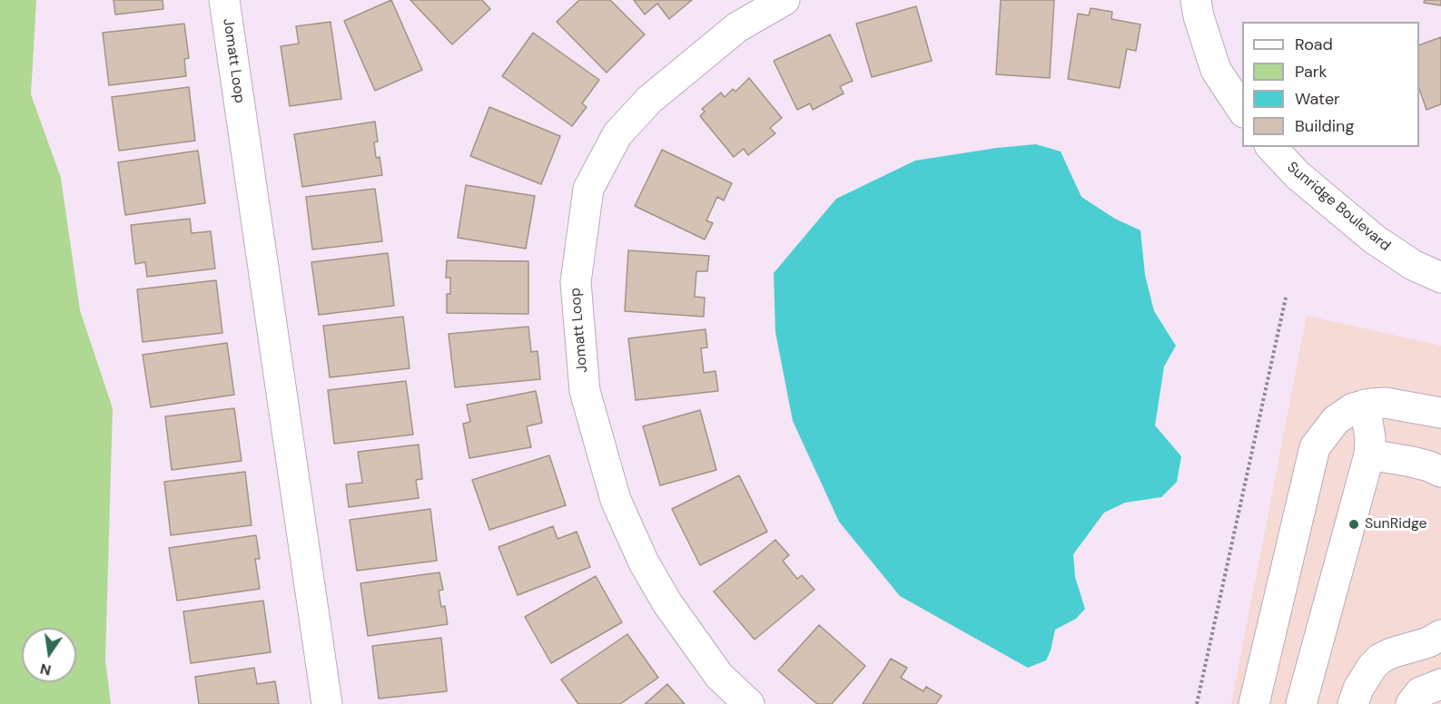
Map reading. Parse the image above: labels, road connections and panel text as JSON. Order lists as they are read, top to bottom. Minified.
{"streets":{"street":["Jomatt Loop","Sunridge Boulevard"]},"places":["SunRidge"],"legend":["Road","Park","Water","Building"],"north":"bottom"}
